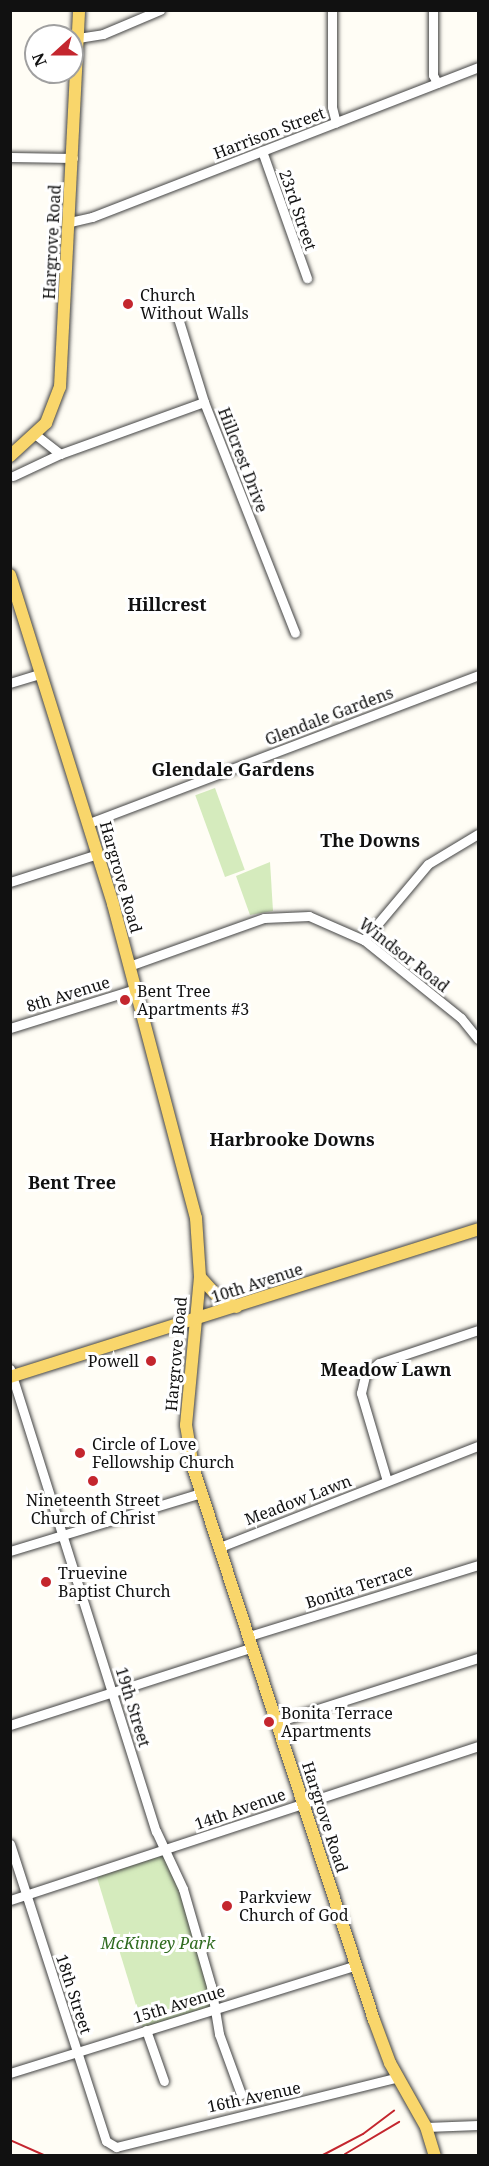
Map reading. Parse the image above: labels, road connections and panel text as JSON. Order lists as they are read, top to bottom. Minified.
{"streets":{"main road":["Hargrove Road","10th Avenue"],"street":["Harrison Street","23rd Street","Hillcrest Drive","Glendale Gardens","Windsor Road","8th Avenue","Meadow Lawn","Bonita Terrace","19th Street","14th Avenue","18th Street","15th Avenue","16th Avenue"]},"crossings":[["Harrison Street","23rd Street"],["Harrison Street","Hargrove Road"],["Hargrove Road","Glendale Gardens"],["Hargrove Road","Windsor Road"],["Hargrove Road","8th Avenue"],["Hargrove Road","10th Avenue"],["Hargrove Road","Meadow Lawn"],["Hargrove Road","Bonita Terrace"],["Hargrove Road","14th Avenue"],["Hargrove Road","15th Avenue"],["Hargrove Road","16th Avenue"],["10th Avenue","19th Street"],["Bonita Terrace","19th Street"],["19th Street","14th Avenue"],["19th Street","15th Avenue"],["14th Avenue","18th Street"],["18th Street","15th Avenue"],["18th Street","16th Avenue"]],"districts":["Hillcrest","Glendale Gardens","The Downs","Harbrooke Downs","Bent Tree","Meadow Lawn"],"parks":["McKinney Park"],"places":["Church Without Walls","Bent Tree Apartments #3","Powell","Circle of Love Fellowship Church","Nineteenth Street Church of Christ","Truevine Baptist Church","Bonita Terrace Apartments","Parkview Church of God"],"north":"left"}
